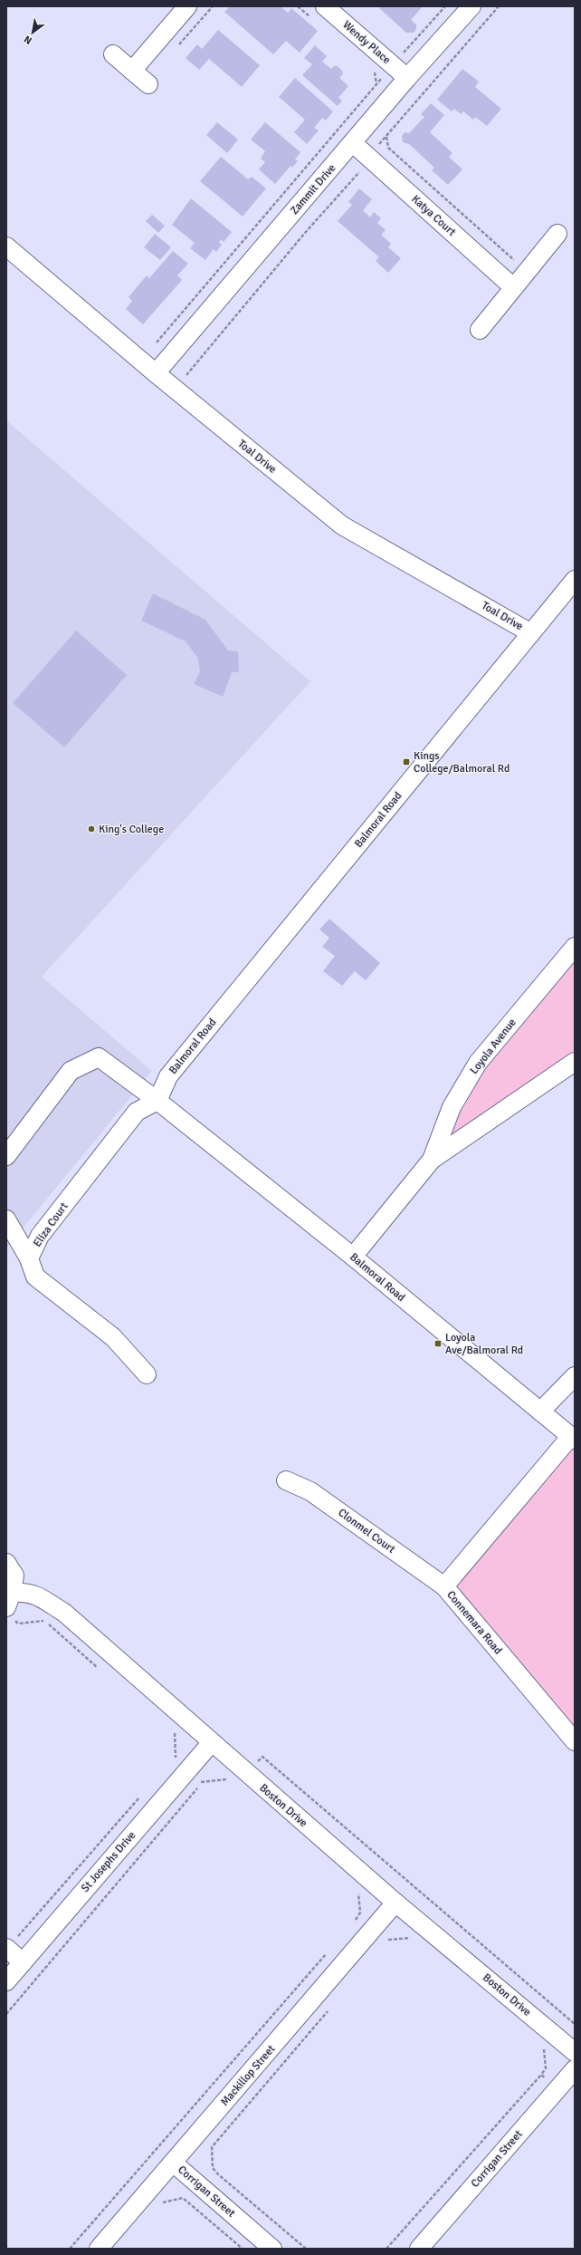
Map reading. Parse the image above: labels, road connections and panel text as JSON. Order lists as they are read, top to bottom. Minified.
{"streets":{"street":["Wendy Place","Zammit Drive","Katya Court","Toal Drive","Balmoral Road","Loyola Avenue","Eliza Court","Clonmel Court","Connemara Road","Boston Drive","St Josephs Drive","Mackillop Street","Corrigan Street"]},"crossings":[["Wendy Place","Zammit Drive"],["Zammit Drive","Katya Court"],["Zammit Drive","Toal Drive"],["Toal Drive","Balmoral Road"],["Balmoral Road","Loyola Avenue"],["Balmoral Road","Eliza Court"],["Balmoral Road","Connemara Road"],["Clonmel Court","Connemara Road"],["Boston Drive","St Josephs Drive"],["Boston Drive","Mackillop Street"],["Mackillop Street","Corrigan Street"]],"places":{"transit":["Kings College/Balmoral Rd","Loyola Ave/Balmoral Rd"],"other":["King's College"]},"north":"bottom left"}
